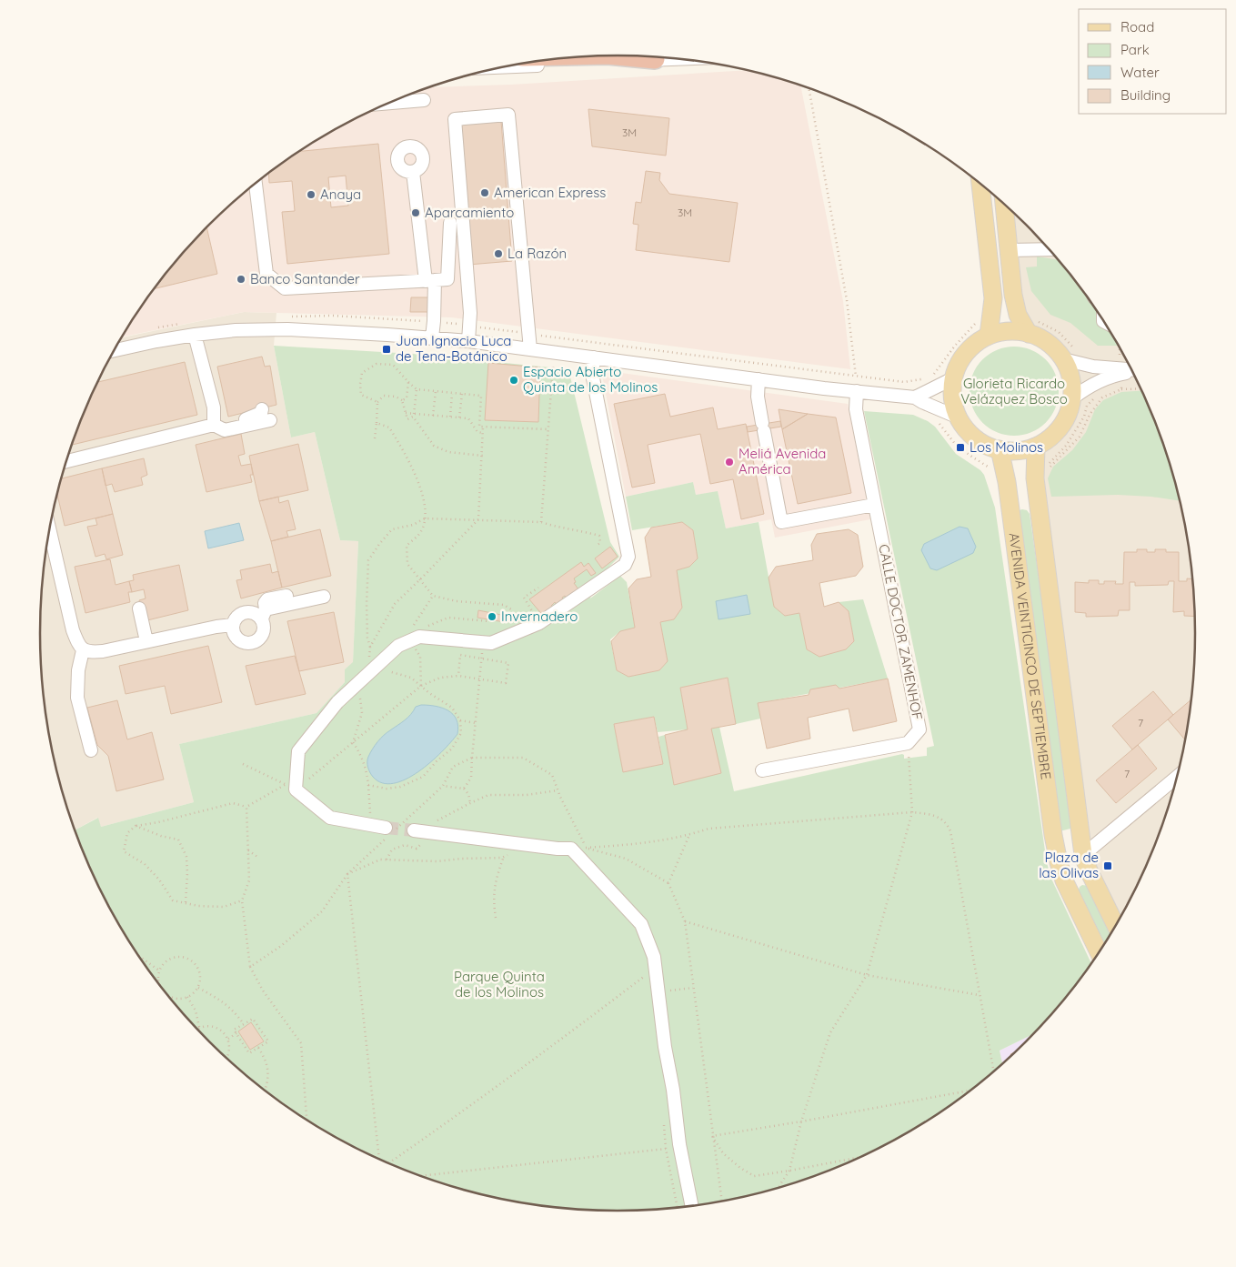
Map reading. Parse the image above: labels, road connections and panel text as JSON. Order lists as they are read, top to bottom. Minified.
{"streets":{"main road":["AVENIDA VEINTICINCO DE SEPTIEMBRE"],"street":["CALLE DOCTOR ZAMENHOF"]},"parks":["Glorieta Ricardo Velázquez Bosco","Parque Quinta de los Molinos"],"places":{"other":["American Express","Anaya","Aparcamiento","La Razón","Banco Santander","Espacio Abierto Quinta de los Molinos","Meliá Avenida América","Invernadero"],"transit":["Juan Ignacio Luca de Tena-Botánico","Los Molinos","Plaza de las Olivas"]},"house_numbers":["3M","3M","7","7"],"legend":["Road","Park","Water","Building"]}
